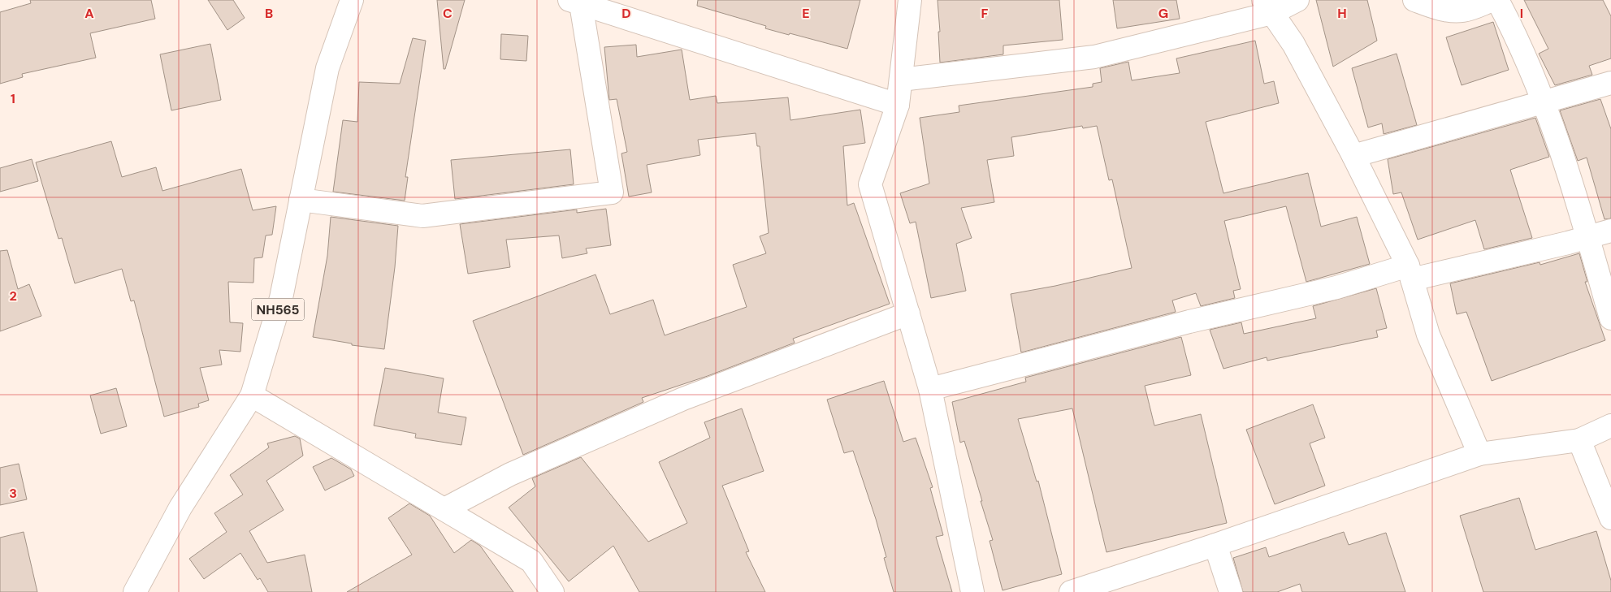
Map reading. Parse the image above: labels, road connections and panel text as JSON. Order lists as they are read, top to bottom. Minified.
{"streets":{"main road":["NH565"]},"grid":{"columns":["A","B","C","D","E","F","G","H","I"],"rows":["1","2","3"]}}
